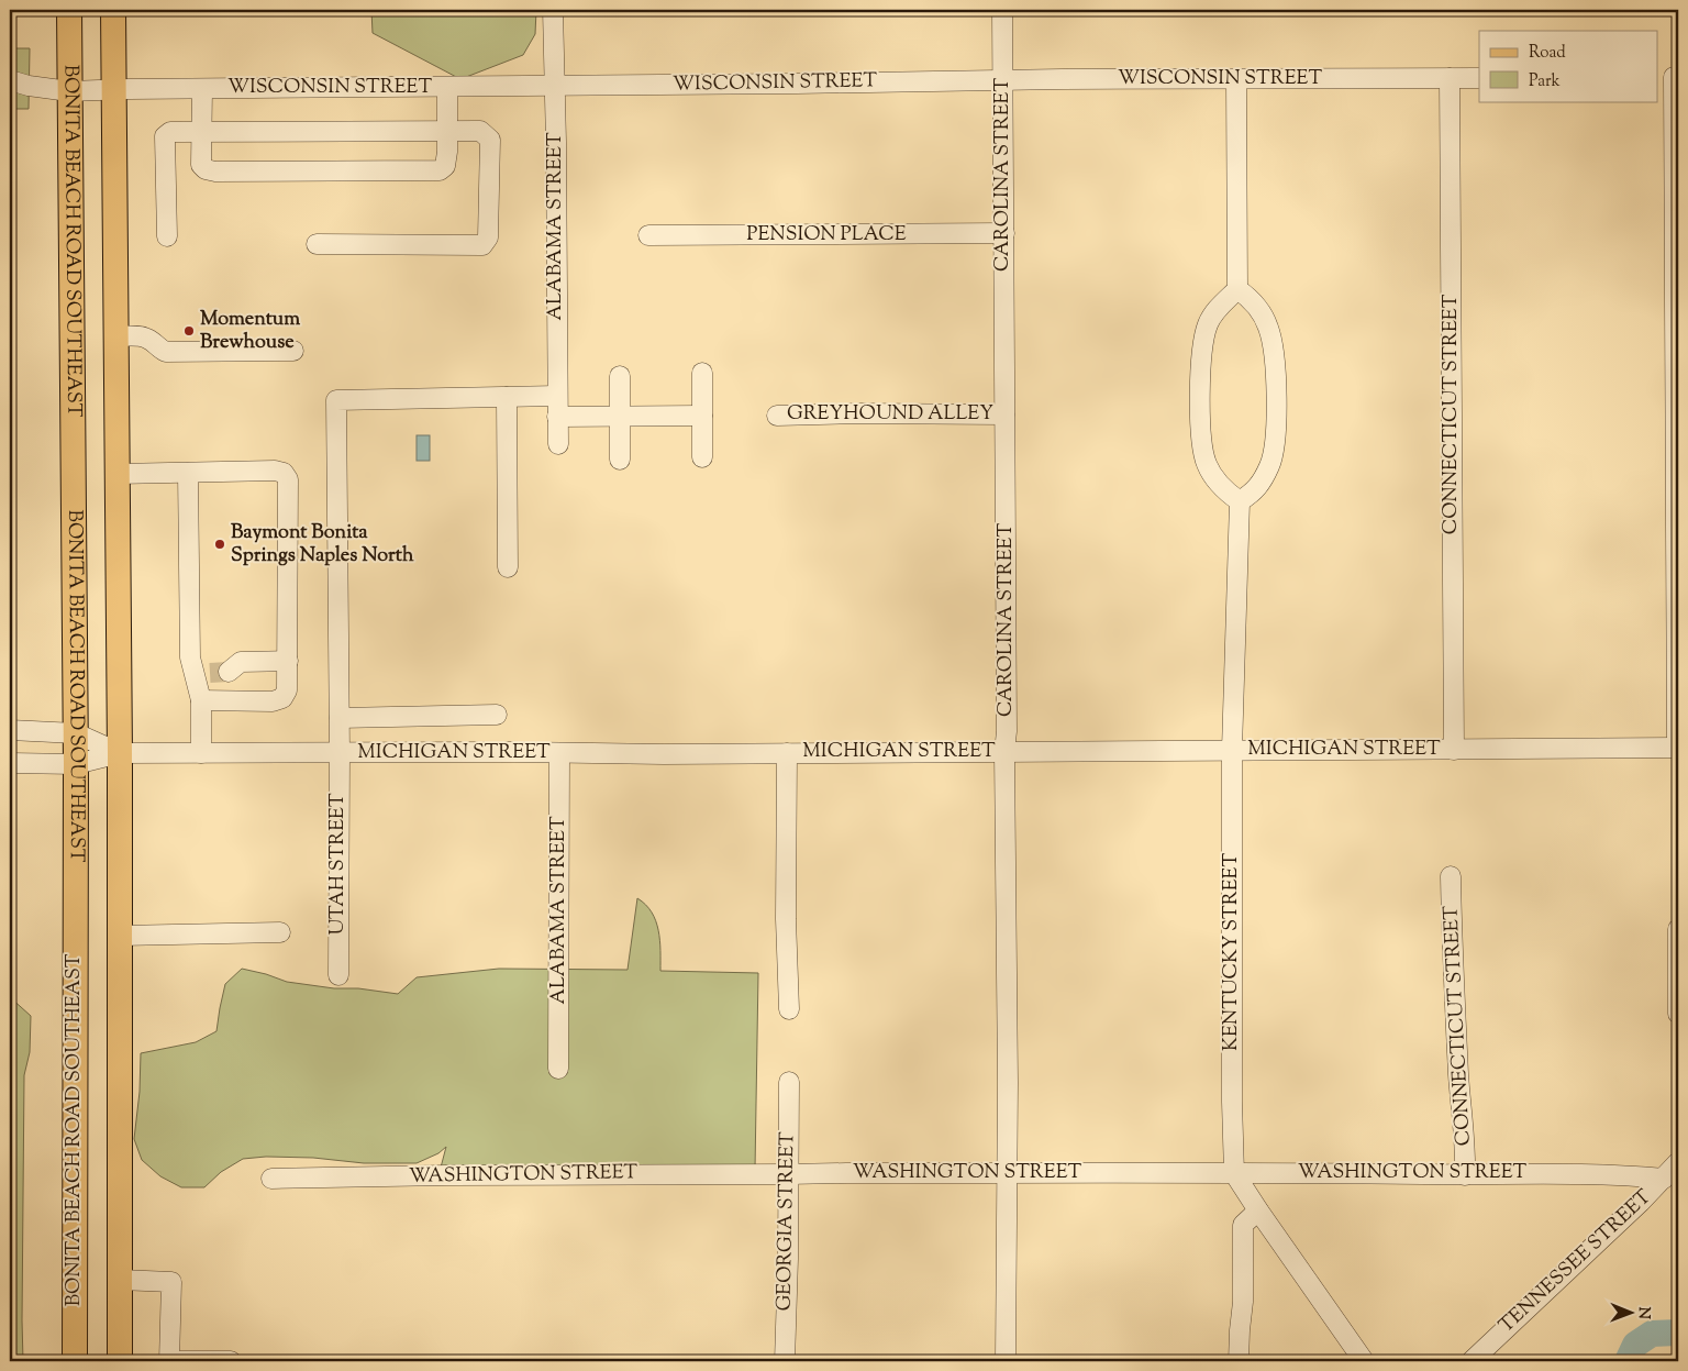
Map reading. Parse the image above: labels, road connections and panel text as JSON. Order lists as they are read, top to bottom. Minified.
{"streets":{"main road":["BONITA BEACH ROAD SOUTHEAST"],"street":["WISCONSIN STREET","CAROLINA STREET","ALABAMA STREET","PENSION PLACE","GREYHOUND ALLEY","CONNECTICUT STREET","MICHIGAN STREET","UTAH STREET","KENTUCKY STREET","WASHINGTON STREET","GEORGIA STREET","TENNESSEE STREET"]},"crossings":[["WISCONSIN STREET","CAROLINA STREET"],["WISCONSIN STREET","ALABAMA STREET"],["WISCONSIN STREET","BONITA BEACH ROAD SOUTHEAST"],["WISCONSIN STREET","CONNECTICUT STREET"],["CAROLINA STREET","PENSION PLACE"],["CAROLINA STREET","GREYHOUND ALLEY"],["CAROLINA STREET","MICHIGAN STREET"],["CAROLINA STREET","WASHINGTON STREET"],["ALABAMA STREET","MICHIGAN STREET"],["CONNECTICUT STREET","MICHIGAN STREET"],["CONNECTICUT STREET","WASHINGTON STREET"],["MICHIGAN STREET","UTAH STREET"],["MICHIGAN STREET","KENTUCKY STREET"],["KENTUCKY STREET","WASHINGTON STREET"],["WASHINGTON STREET","GEORGIA STREET"],["WASHINGTON STREET","TENNESSEE STREET"]],"places":["Momentum Brewhouse","Baymont Bonita Springs Naples North"],"legend":["Road","Park"],"north":"right"}
